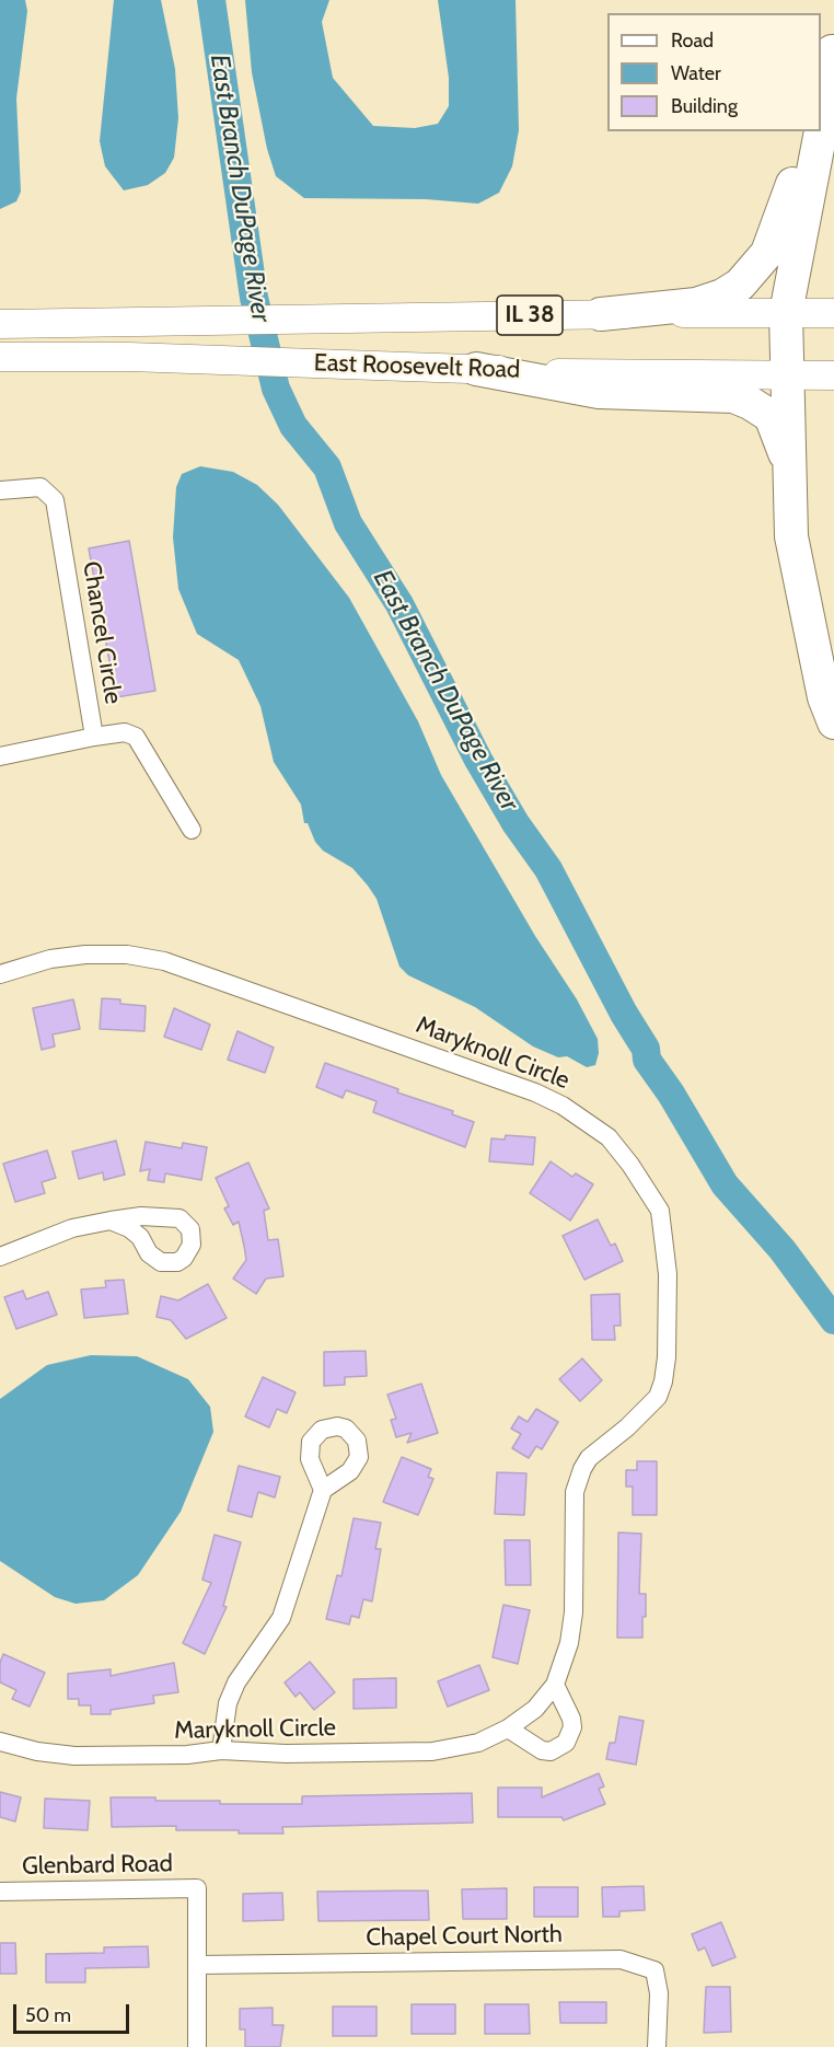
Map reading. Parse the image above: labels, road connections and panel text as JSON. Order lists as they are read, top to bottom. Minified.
{"streets":{"main road":["IL 38","East Roosevelt Road"],"street":["Chancel Circle","Maryknoll Circle","Glenbard Road","Chapel Court North"]},"crossings":[["Glenbard Road","Chapel Court North"]],"water":["East Branch DuPage River"],"legend":["Road","Water","Building"],"scale_bar":"50 m"}
